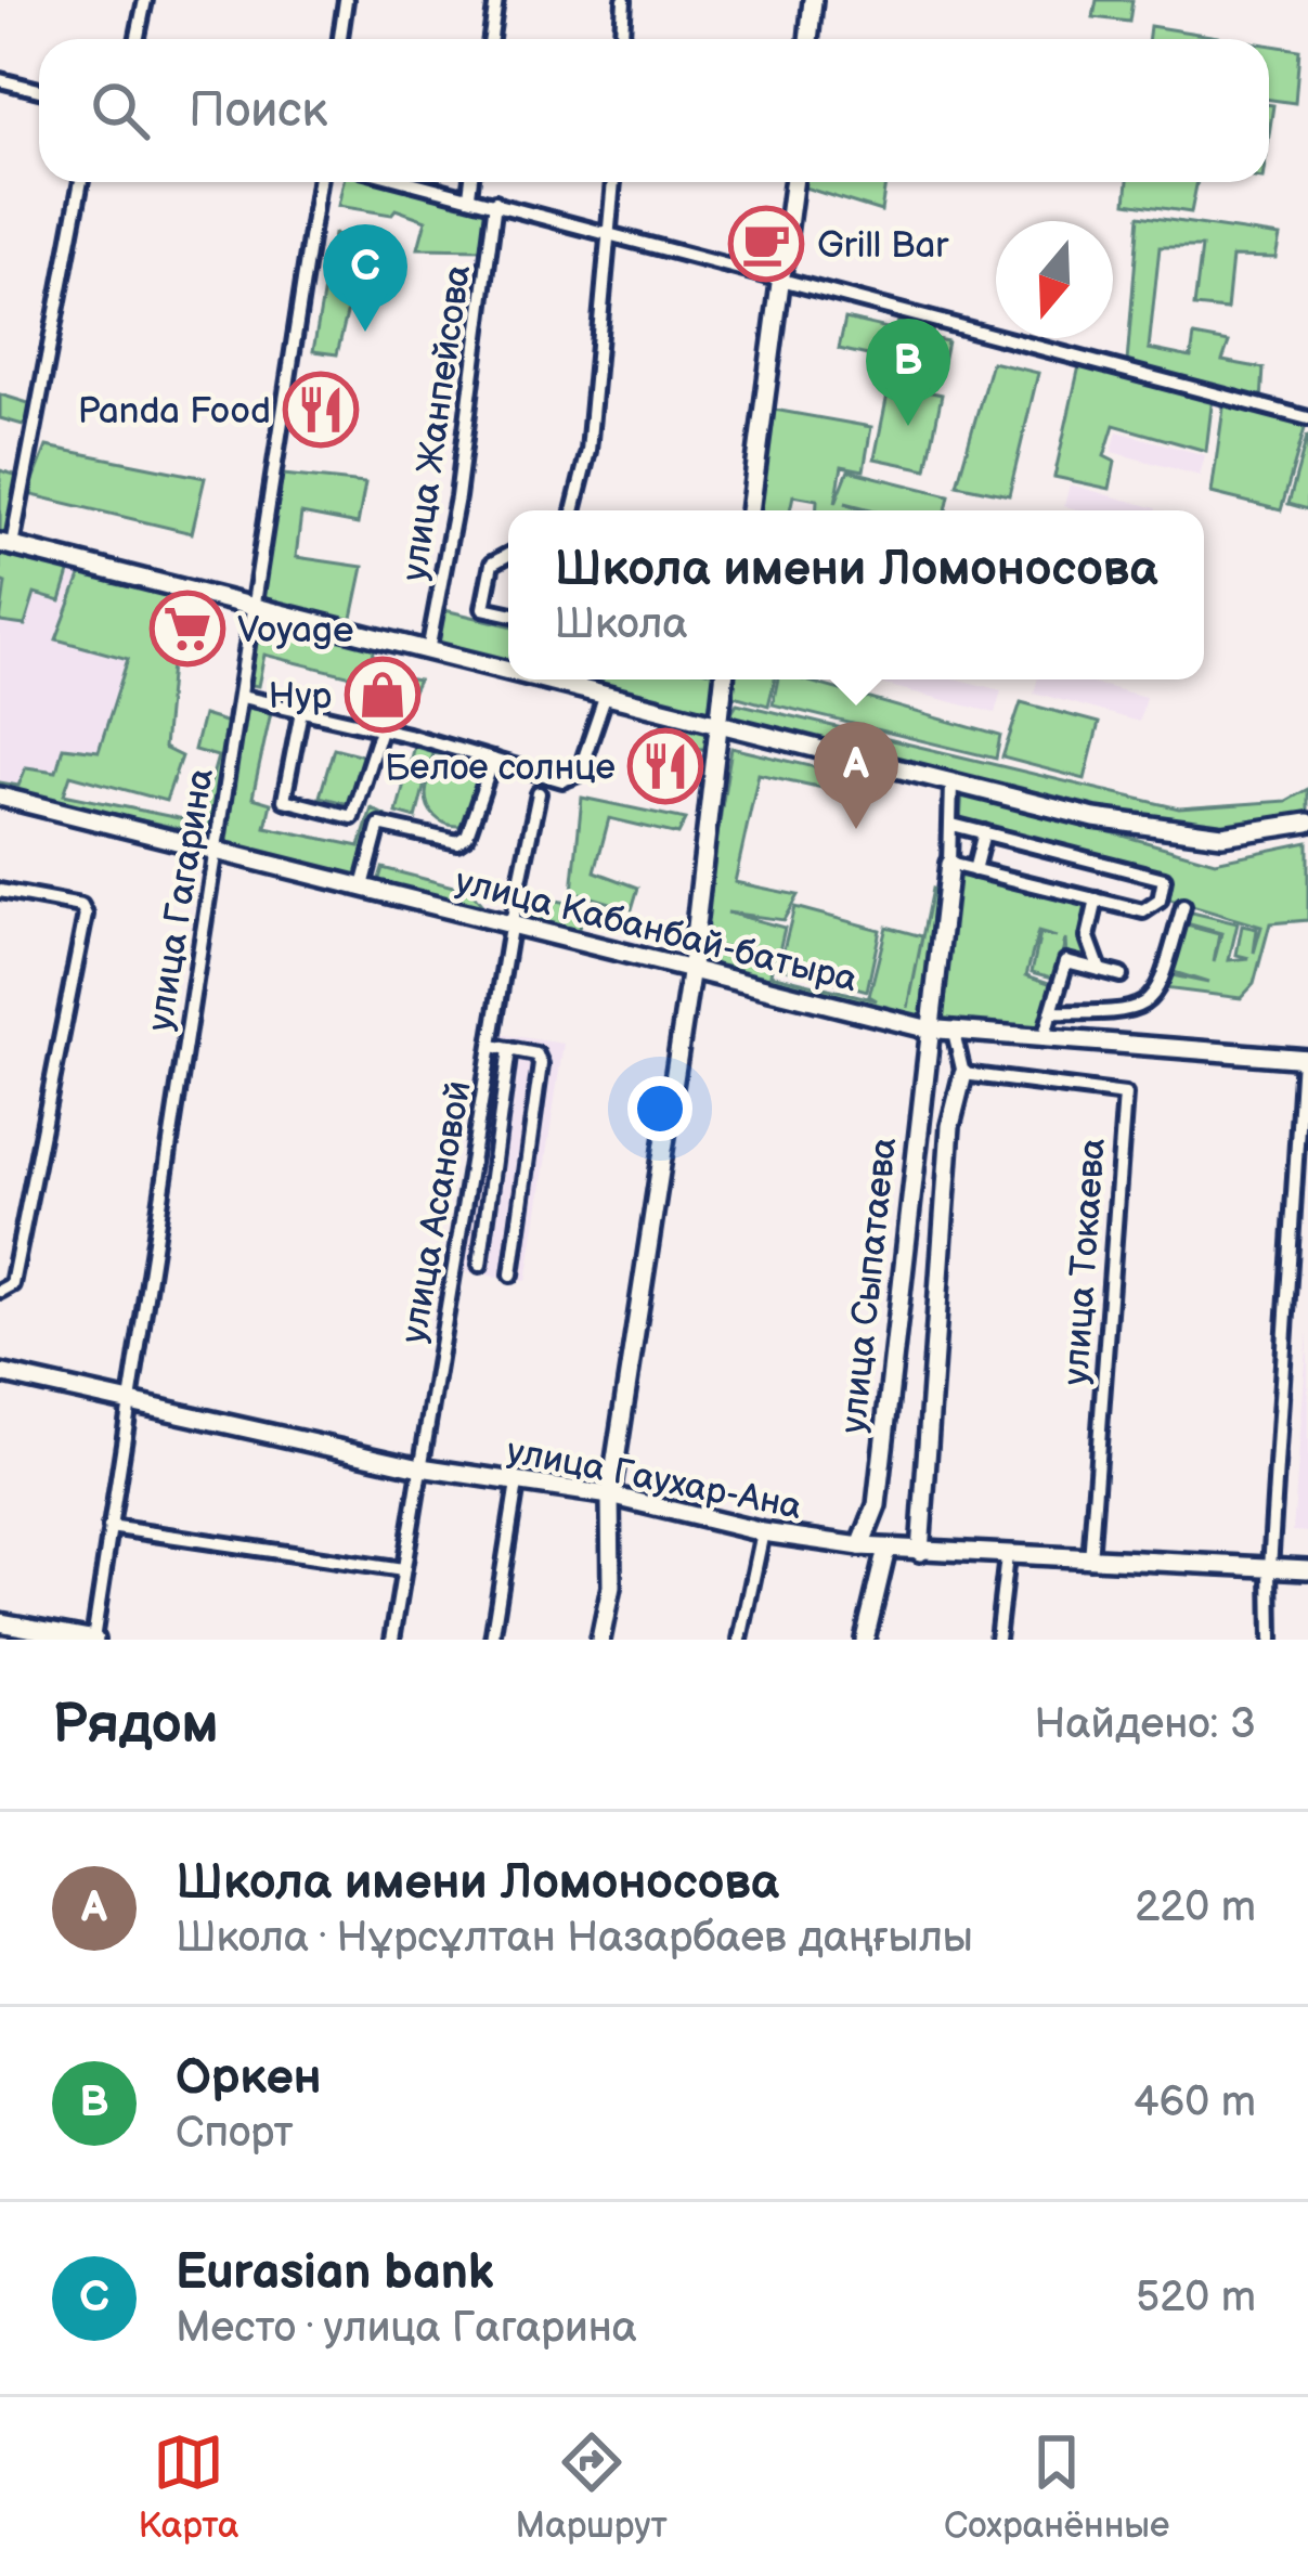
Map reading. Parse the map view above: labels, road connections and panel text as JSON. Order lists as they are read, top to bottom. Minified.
{"streets":{"street":["улица Жанпейсова","улица Гагарина","улица Кабанбай-батыра","улица Асановой","улица Токаева","улица Сыпатаева","улица Гаухар-Ана"]},"crossings":[["улица Гагарина","улица Кабанбай-батыра"],["улица Гагарина","улица Гаухар-Ана"],["улица Кабанбай-батыра","улица Асановой"],["улица Кабанбай-батыра","улица Сыпатаева"],["улица Асановой","улица Гаухар-Ана"],["улица Токаева","улица Гаухар-Ана"],["улица Сыпатаева","улица Гаухар-Ана"]],"places":{"cafe":["Grill Bar"],"restaurant":["Panda Food","Белое солнце"],"supermarket":["Voyage"],"shop":["Нур"]},"north":"bottom","page":{"search":"Поиск","pins":["C","B","A"],"popup":["Школа имени Ломоносова","Школа"],"heading":["Рядом","Найдено: 3"],"list":[{"mark":"A","name":"Школа имени Ломоносова","note":"Школа · Нұрсұлтан Назарбаев даңғылы","value":"220 m"},{"mark":"B","name":"Оркен","note":"Спорт","value":"460 m"},{"mark":"C","name":"Eurasian bank","note":"Место · улица Гагарина","value":"520 m"}],"nav":["Карта","Маршрут","Сохранённые"]}}
